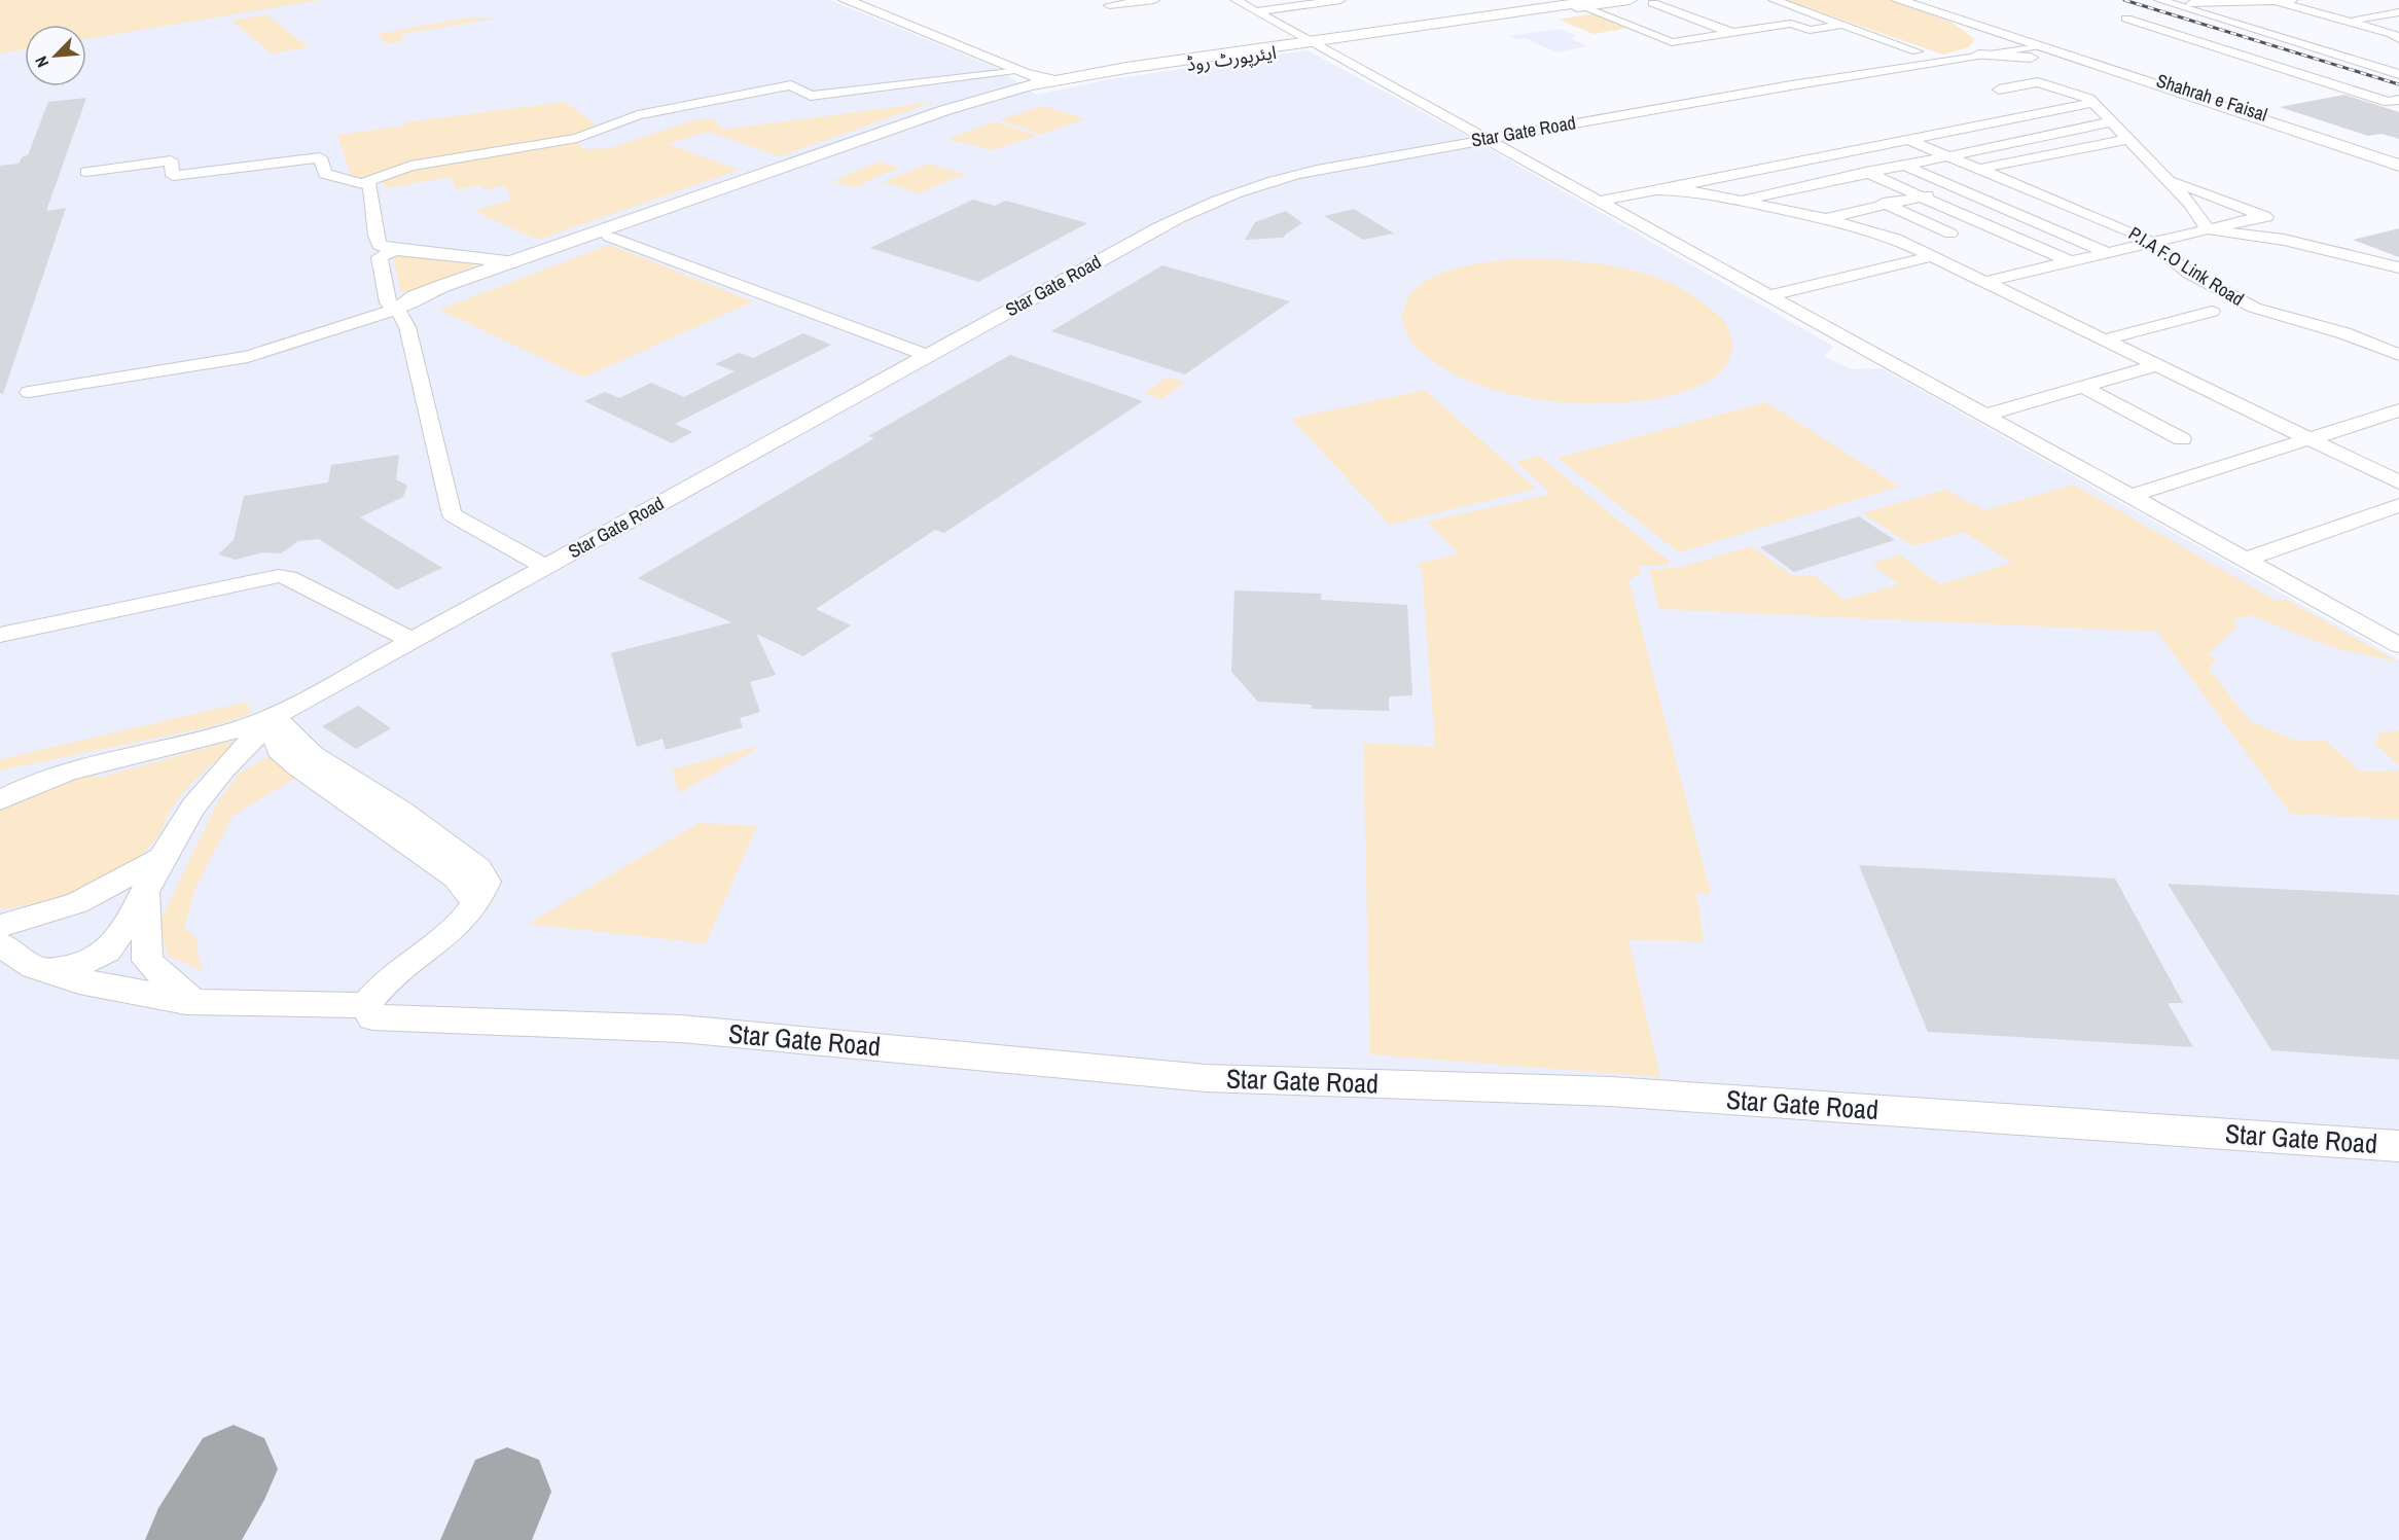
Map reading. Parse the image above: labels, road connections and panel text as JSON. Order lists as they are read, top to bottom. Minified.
{"streets":{"main road":["ایئرپورٹ روڈ","Shahrah e Faisal"],"street":["Star Gate Road","P.I.A F.O Link Road"]},"crossings":[["Shahrah e Faisal","Star Gate Road"]],"north":"bottom left"}
